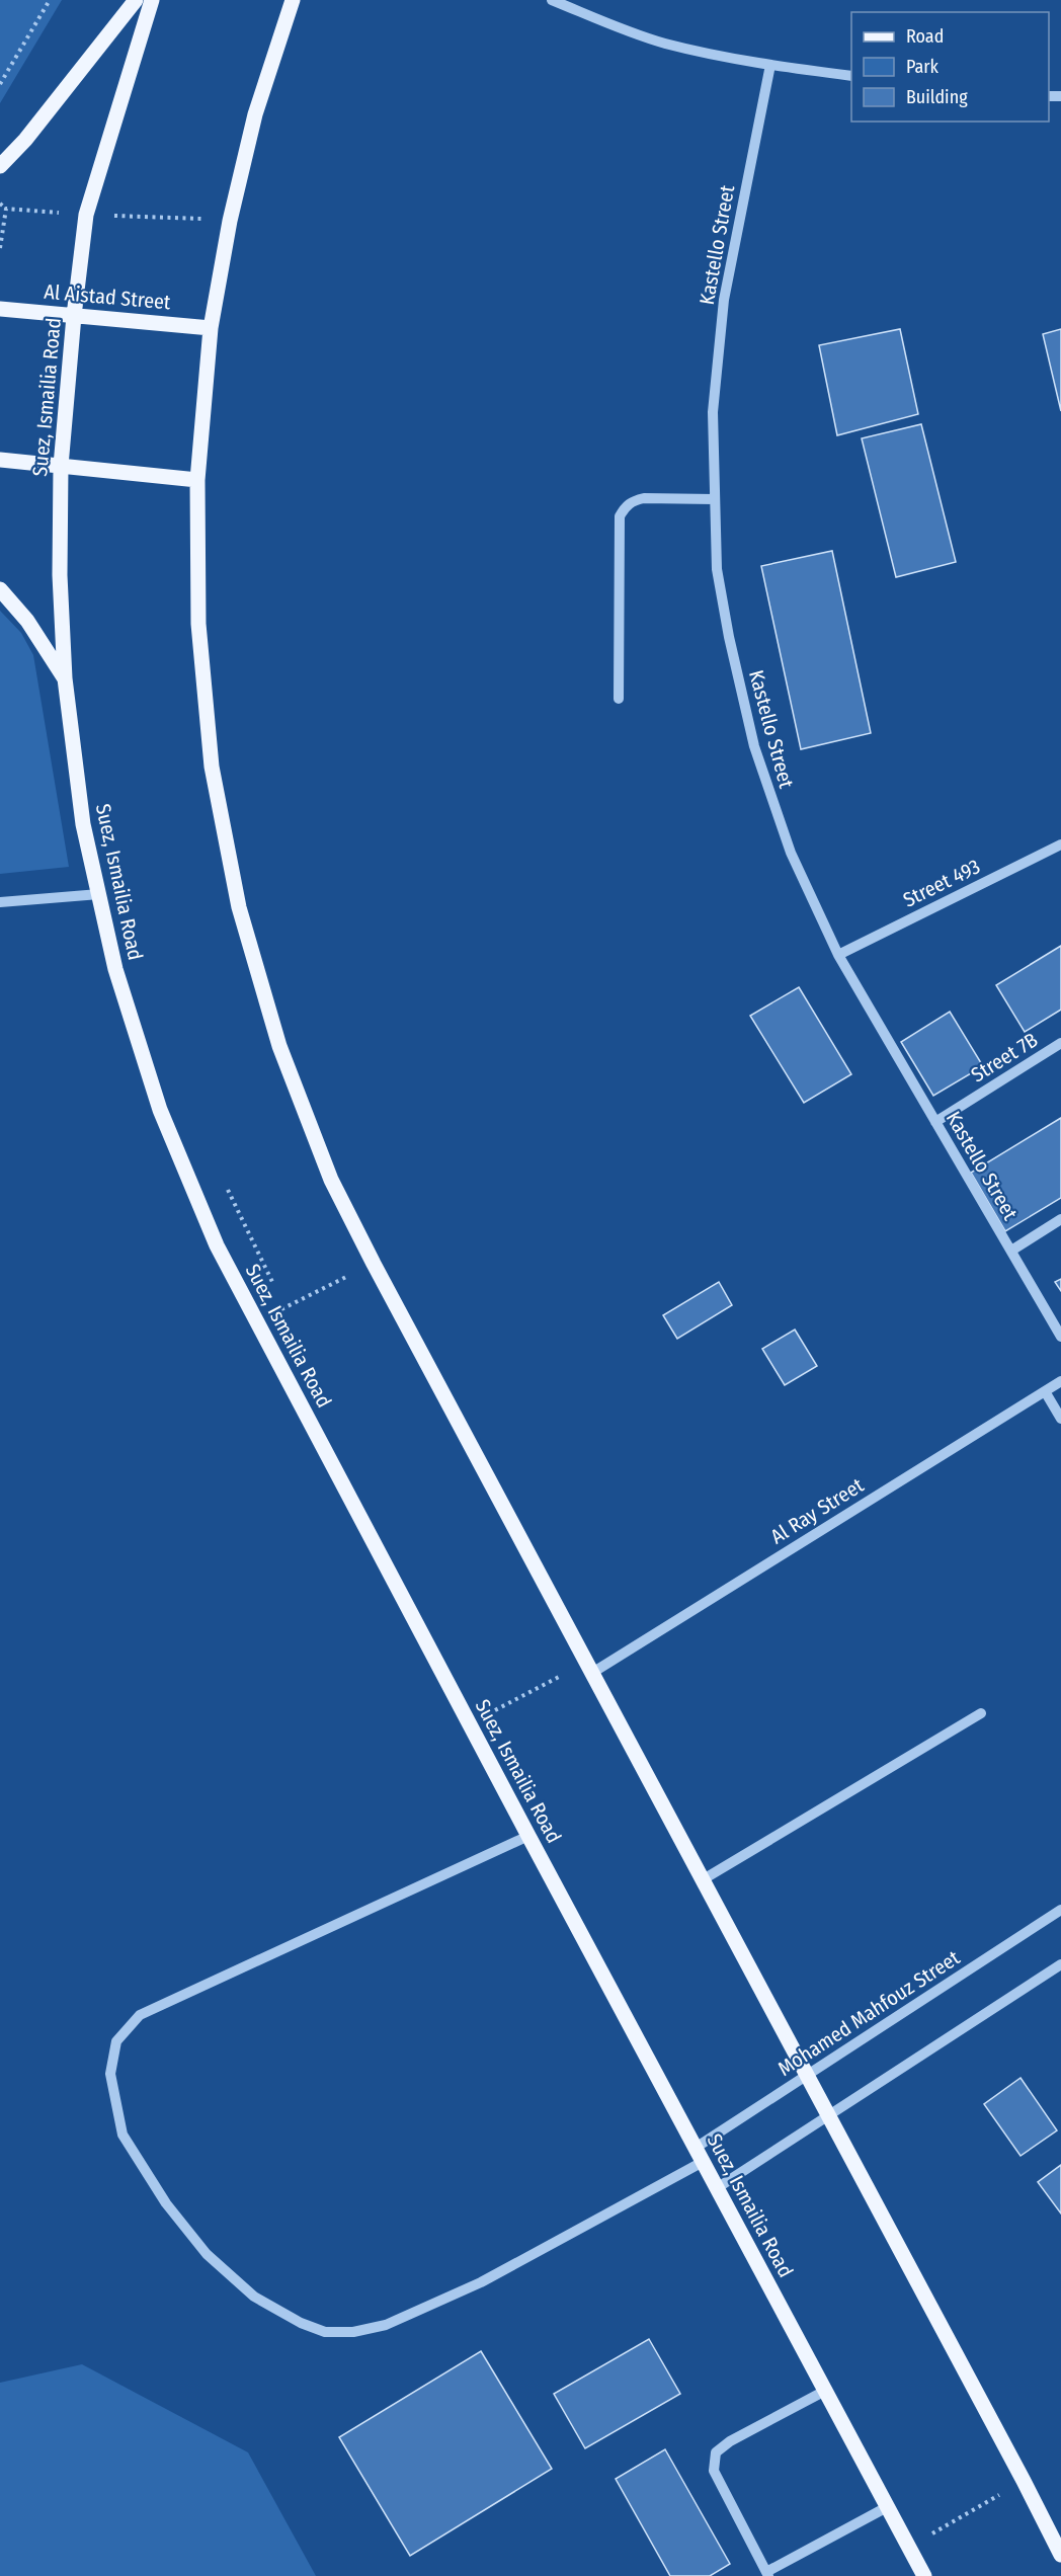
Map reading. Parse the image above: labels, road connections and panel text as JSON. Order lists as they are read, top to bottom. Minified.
{"streets":{"main road":["Al Aistad Street","Suez, Ismailia Road"],"street":["Kastello Street","Street 493","Street 7B","Al Ray Street","Mohamed Mahfouz Street"]},"crossings":[["Kastello Street","Street 493"],["Kastello Street","Street 7B"],["Al Aistad Street","Suez, Ismailia Road"],["Suez, Ismailia Road","Mohamed Mahfouz Street"]],"legend":["Road","Park","Building"]}
